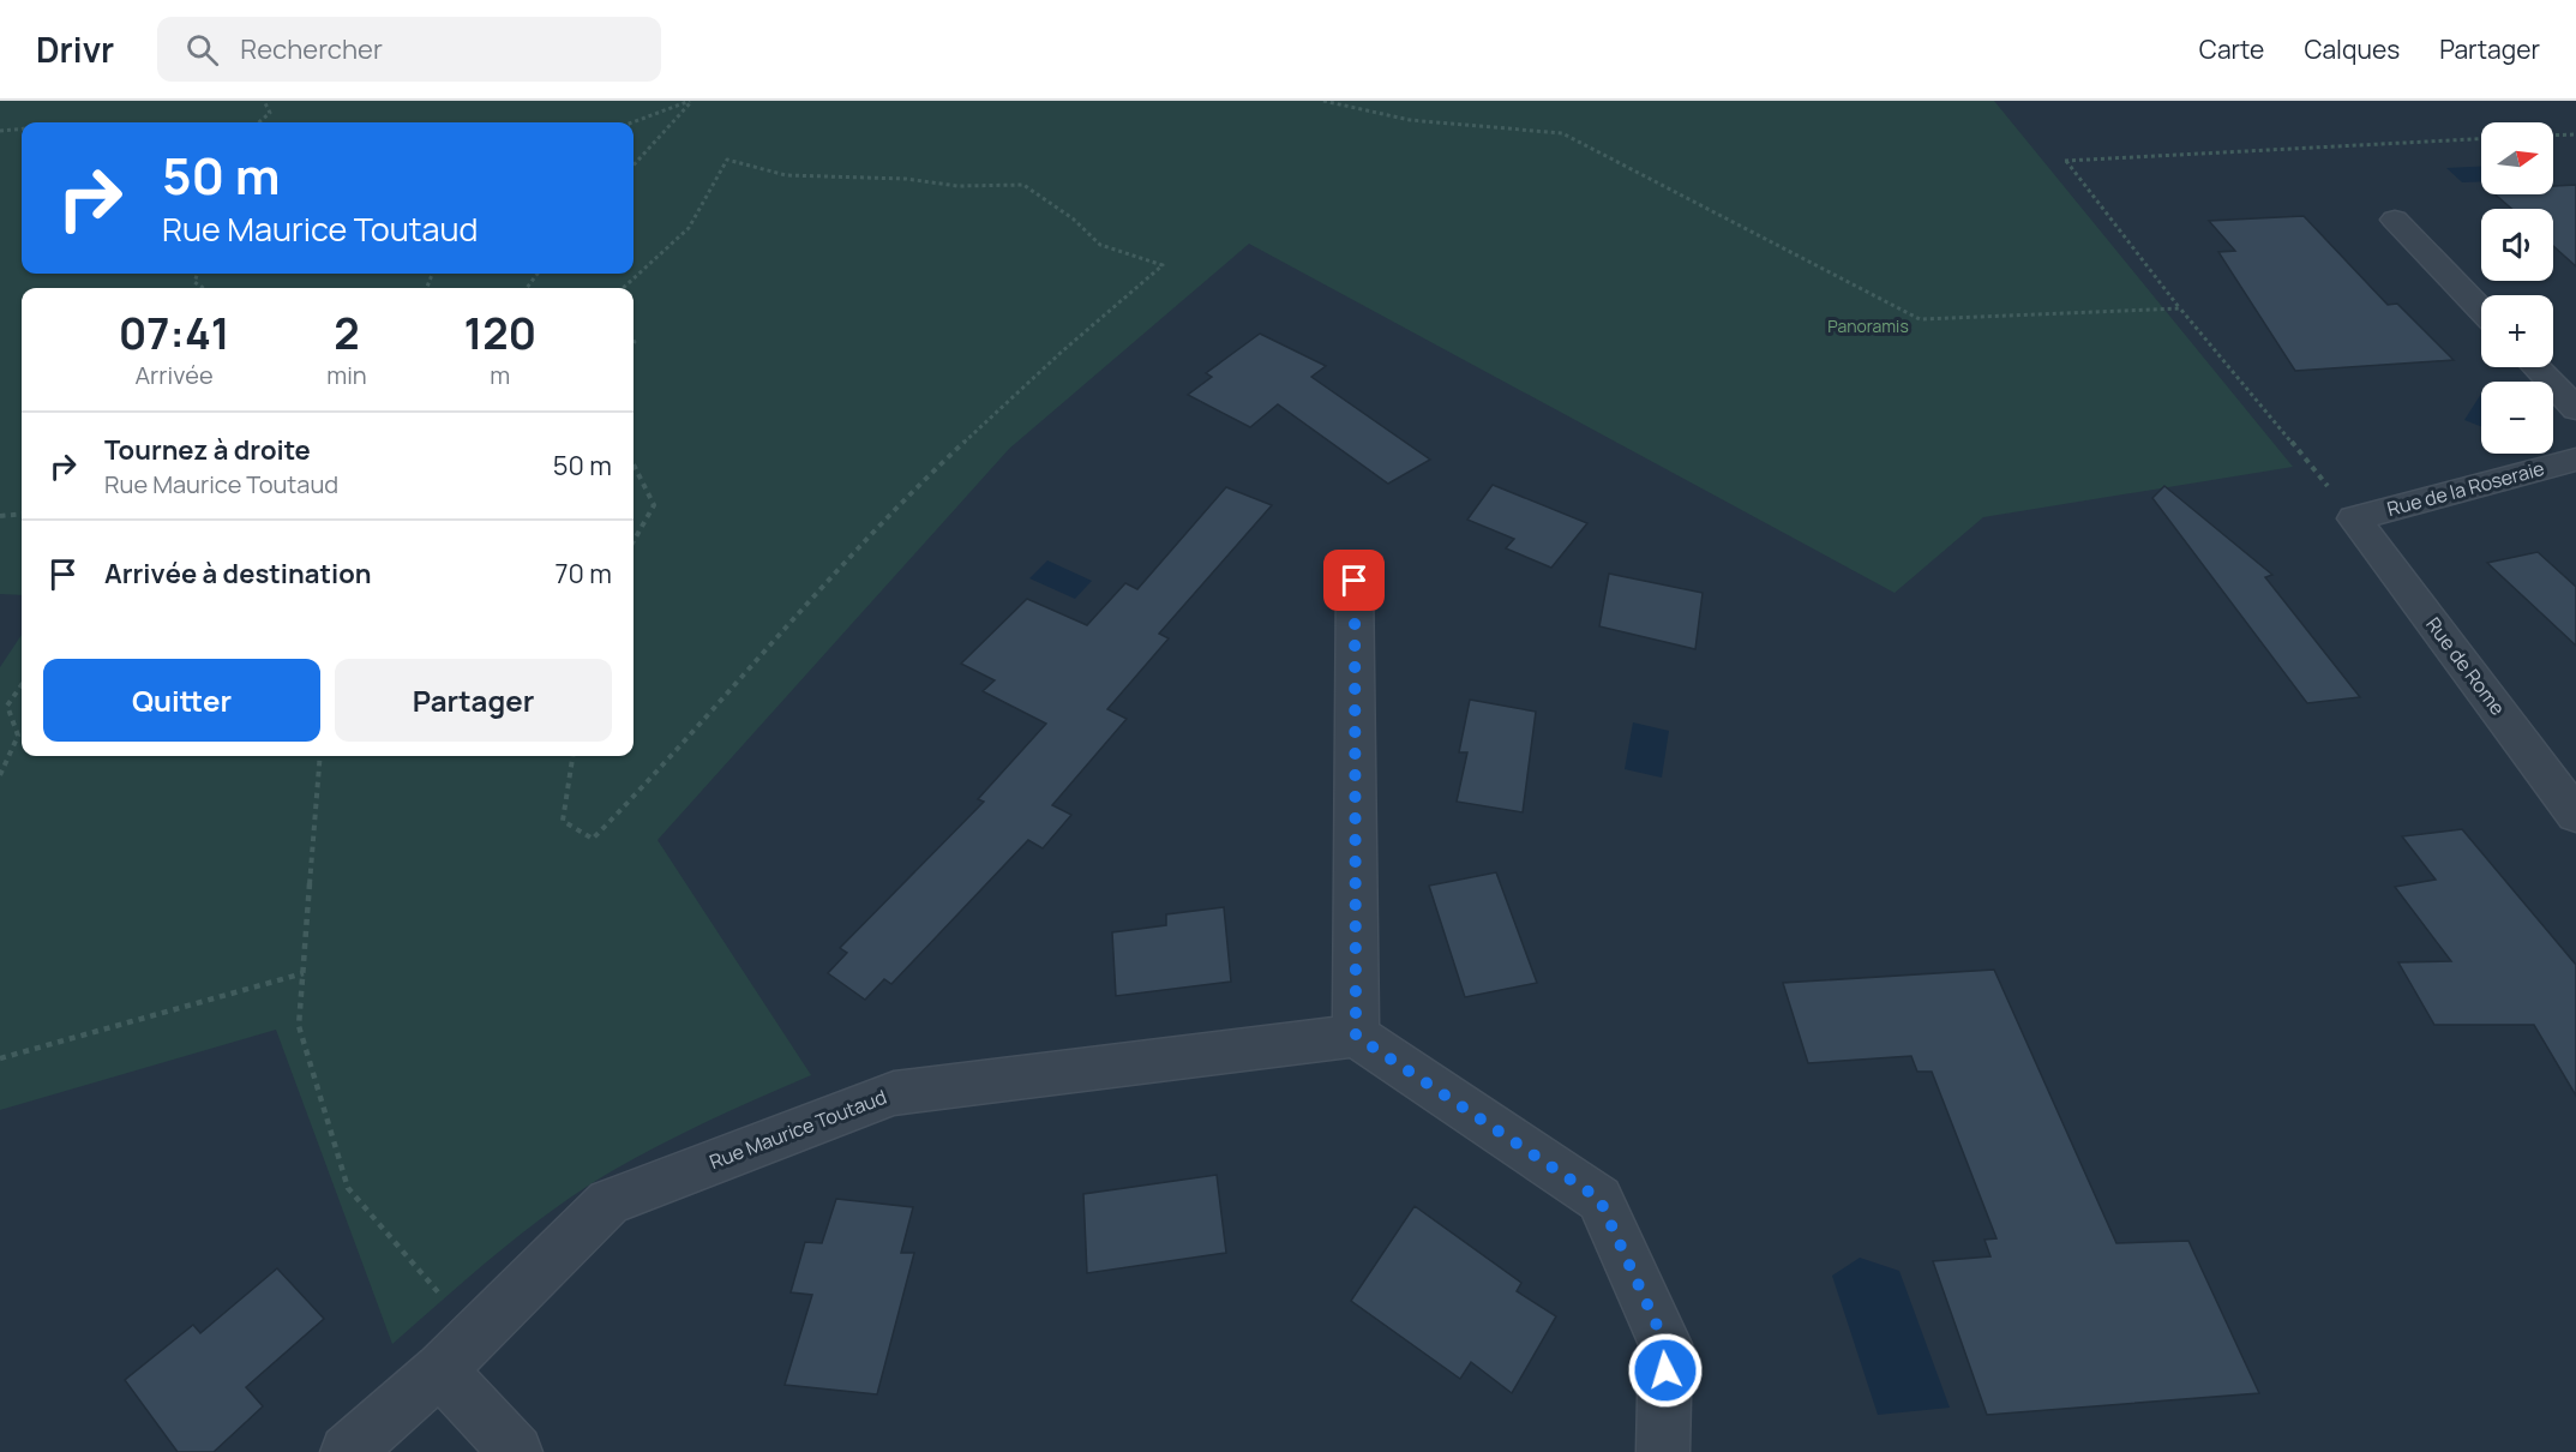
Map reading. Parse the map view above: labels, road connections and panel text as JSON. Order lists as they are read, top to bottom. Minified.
{"streets":{"street":["Rue de la Roseraie","Rue de Rome","Rue Maurice Toutaud"]},"crossings":[["Rue de la Roseraie","Rue de Rome"]],"parks":["Panoramis"],"north":"right","page":{"header":"Drivr","search":"Rechercher","nav":["Carte","Calques","Partager"],"map_buttons":["+","−"],"turn":["50 m","Rue Maurice Toutaud"],"eta":["07:41","Arrivée","2","min","120","m"],"list":[{"name":"Tournez à droite","note":"Rue Maurice Toutaud","value":"50 m"},{"name":"Arrivée à destination","value":"70 m"}],"buttons":["Quitter","Partager"]}}
